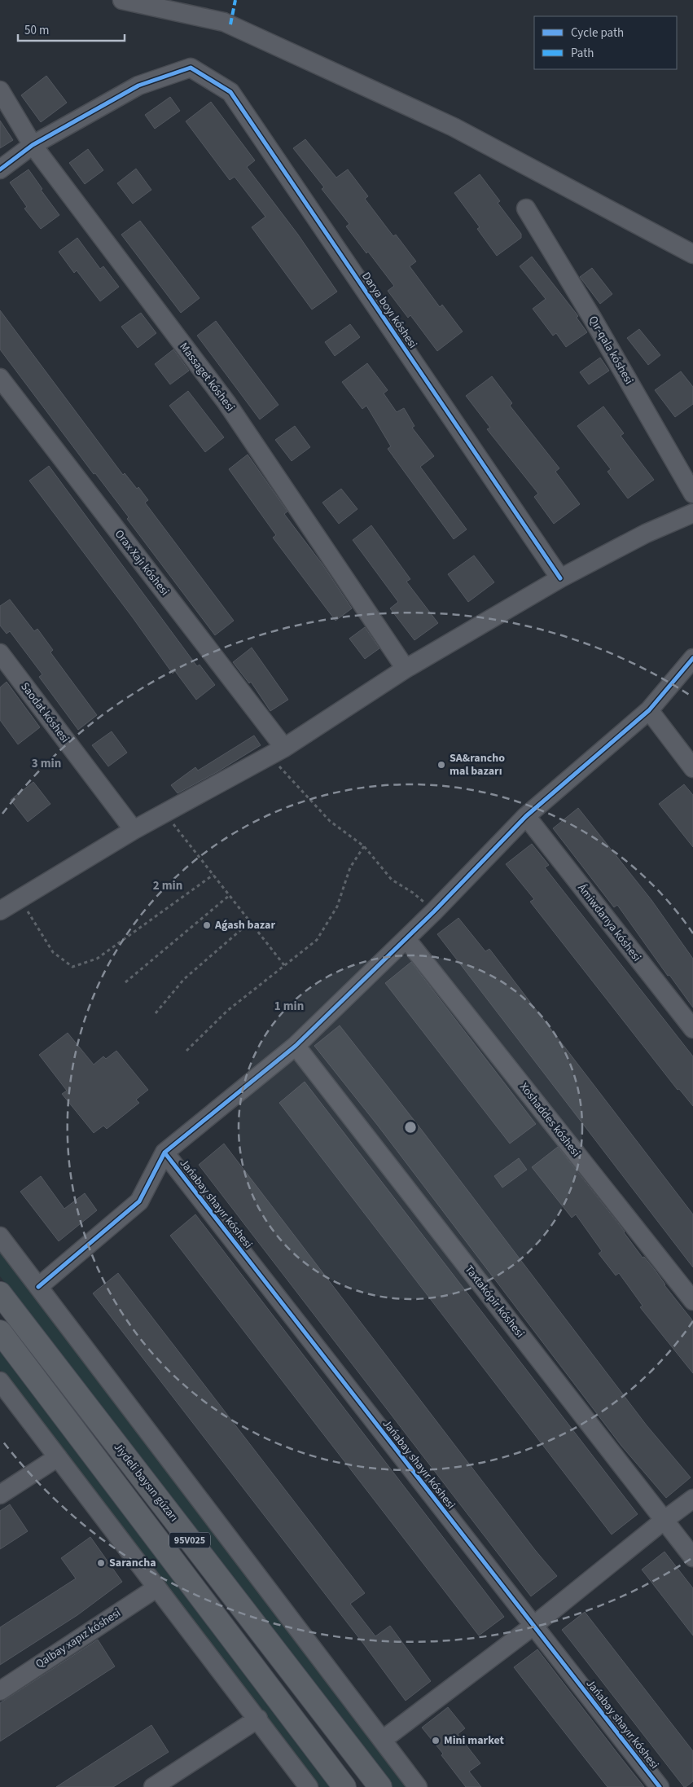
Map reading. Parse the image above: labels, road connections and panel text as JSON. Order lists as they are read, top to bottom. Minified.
{"streets":{"main road":["Jiydeli baysın gúzarı","95V025"],"street":["Darya boyı kóshesi","Qır-qala kóshesi","Massaget kóshesi","Orax Xajı kóshesi","Saodat kóshesi","Ámiwdarıya kóshesi","Xoshaddes kóshesi","Jańabay shayır kóshesi","Taxtakópir kóshesi","Qalbay xapız kóshesi"]},"crossings":[["Darya boyı kóshesi","Massaget kóshesi"]],"places":["SA&rancho mal bazarı","Aǵash bazar","Sarancha","Mini market"],"legend":["Cycle path","Path"],"scale_bar":"50 m","rings":["3 min","2 min","1 min"]}
